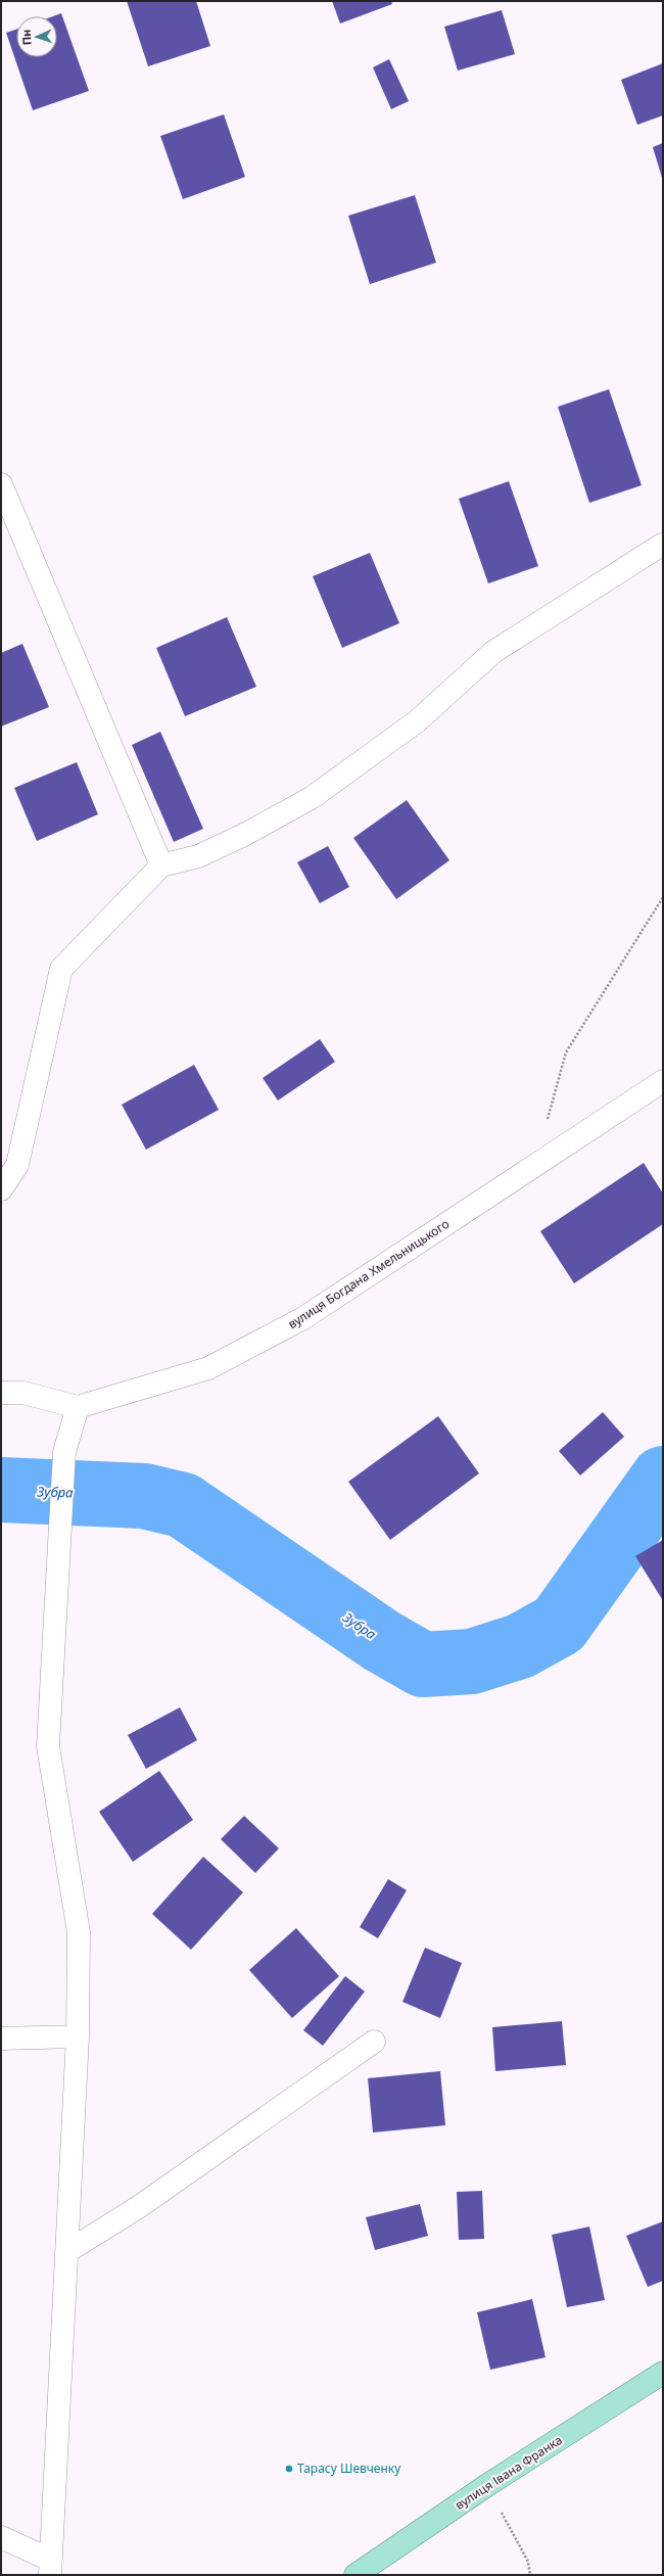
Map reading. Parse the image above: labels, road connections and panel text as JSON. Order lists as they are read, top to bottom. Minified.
{"streets":{"main road":["вулиця Івана Франка"],"street":["вулиця Богдана Хмельницького"]},"water":["Зубра"],"places":["Тарасу Шевченку"],"north":"left"}
